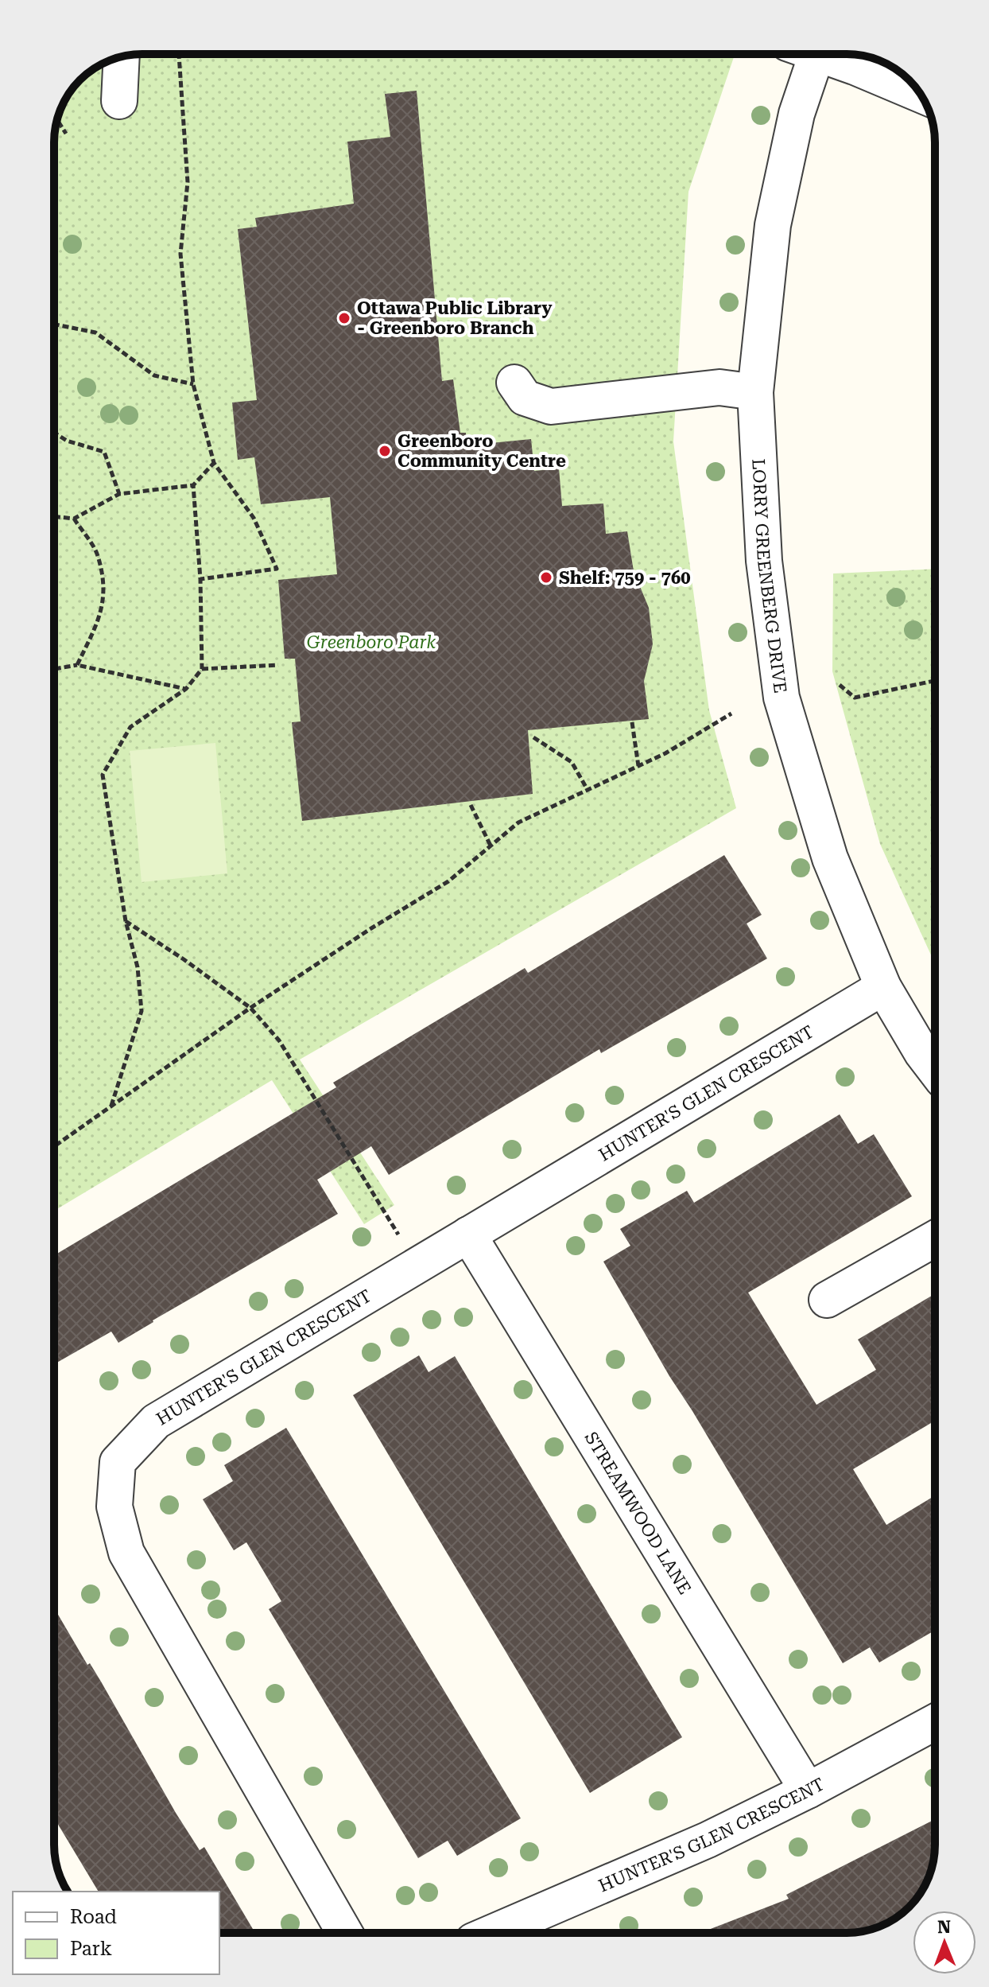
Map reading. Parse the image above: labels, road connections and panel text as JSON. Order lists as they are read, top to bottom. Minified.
{"streets":{"street":["LORRY GREENBERG DRIVE","HUNTER'S GLEN CRESCENT","STREAMWOOD LANE"]},"crossings":[["LORRY GREENBERG DRIVE","HUNTER'S GLEN CRESCENT"],["HUNTER'S GLEN CRESCENT","STREAMWOOD LANE"]],"parks":["Greenboro Park"],"places":["Ottawa Public Library - Greenboro Branch","Greenboro Community Centre","Shelf: 759 - 760"],"legend":["Road","Park"],"north":"top"}
